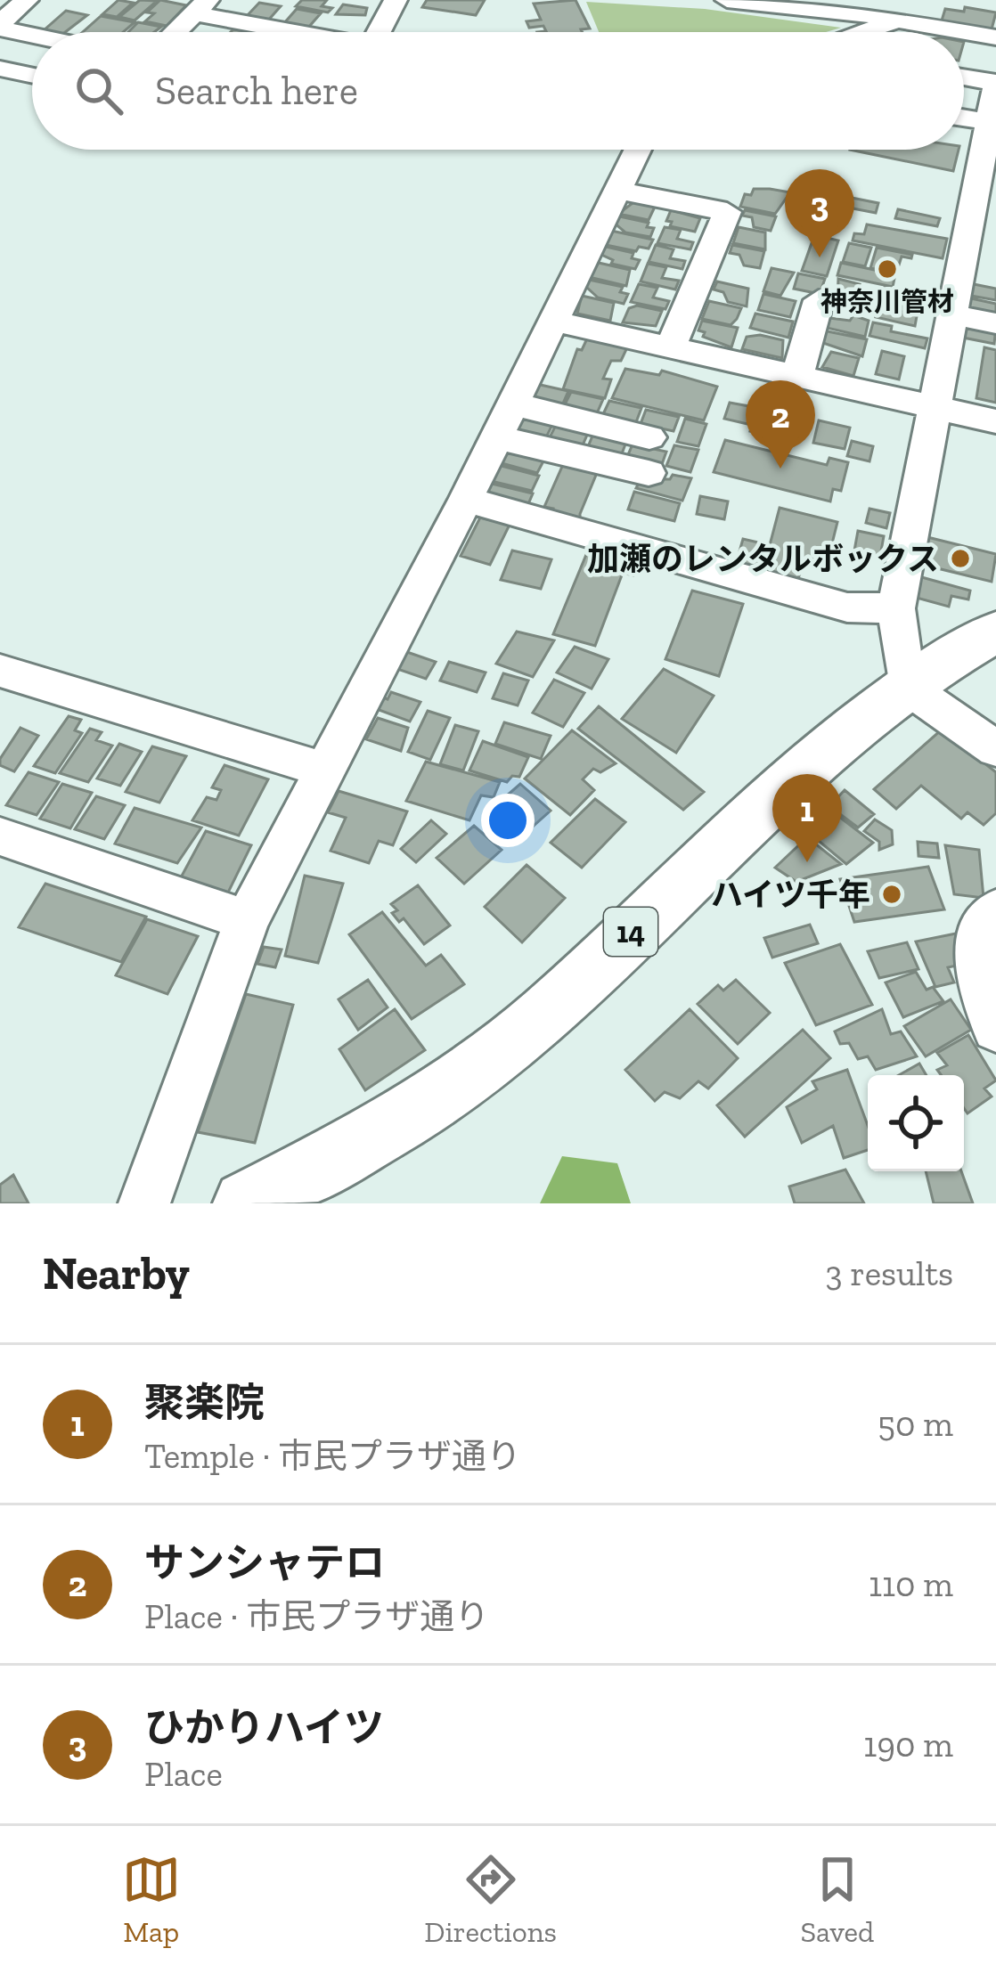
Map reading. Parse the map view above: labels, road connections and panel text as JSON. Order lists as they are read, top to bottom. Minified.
{"streets":{"main road":["14"]},"places":["神奈川管材","加瀬のレンタルボックス","ハイツ千年"],"page":{"search":"Search here","pins":["3","2","1"],"heading":["Nearby","3 results"],"list":[{"mark":"1","name":"聚楽院","note":"Temple · 市民プラザ通り","value":"50 m"},{"mark":"2","name":"サンシャテロ","note":"Place · 市民プラザ通り","value":"110 m"},{"mark":"3","name":"ひかりハイツ","note":"Place","value":"190 m"}],"nav":["Map","Directions","Saved"]}}
